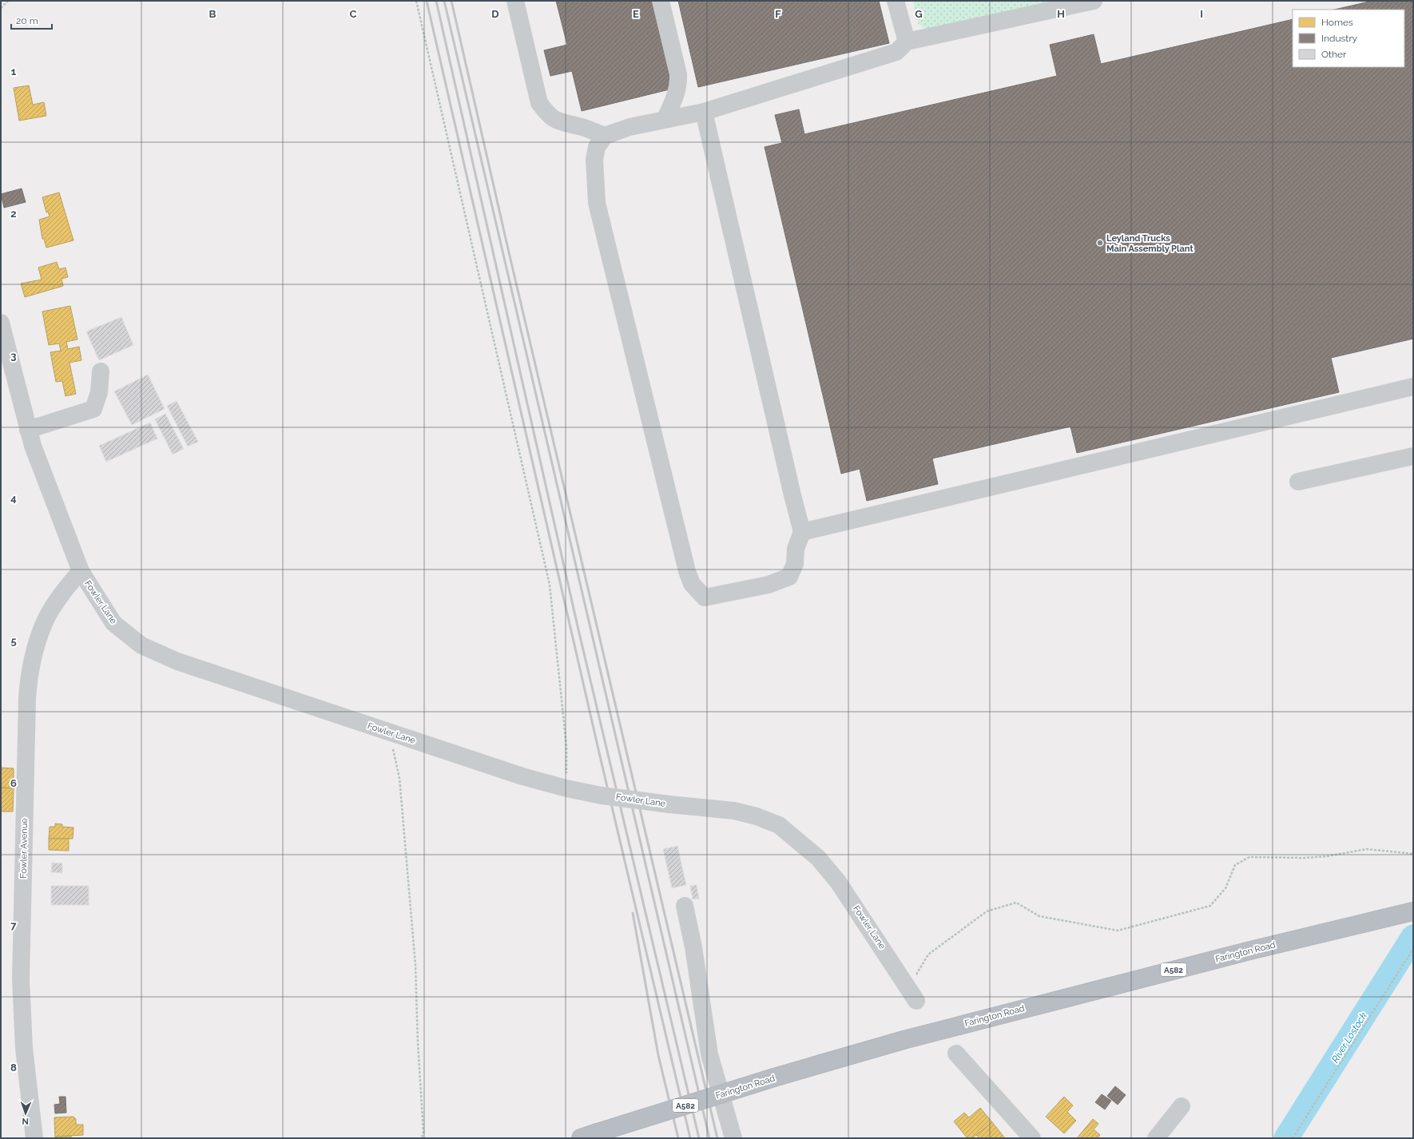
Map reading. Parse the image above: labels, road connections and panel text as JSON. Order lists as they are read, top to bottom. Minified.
{"streets":{"highway":["Farington Road","A582"],"street":["Fowler Lane","Fowler Avenue"]},"crossings":[["Fowler Lane","Fowler Avenue"]],"water":["River Lostock"],"places":["Leyland Trucks Main Assembly Plant"],"legend":["Homes","Industry","Other"],"scale_bar":"20 m","north":"bottom","grid":{"columns":["B","C","D","E","F","G","H","I"],"rows":["1","2","3","4","5","6","7","8"]}}
